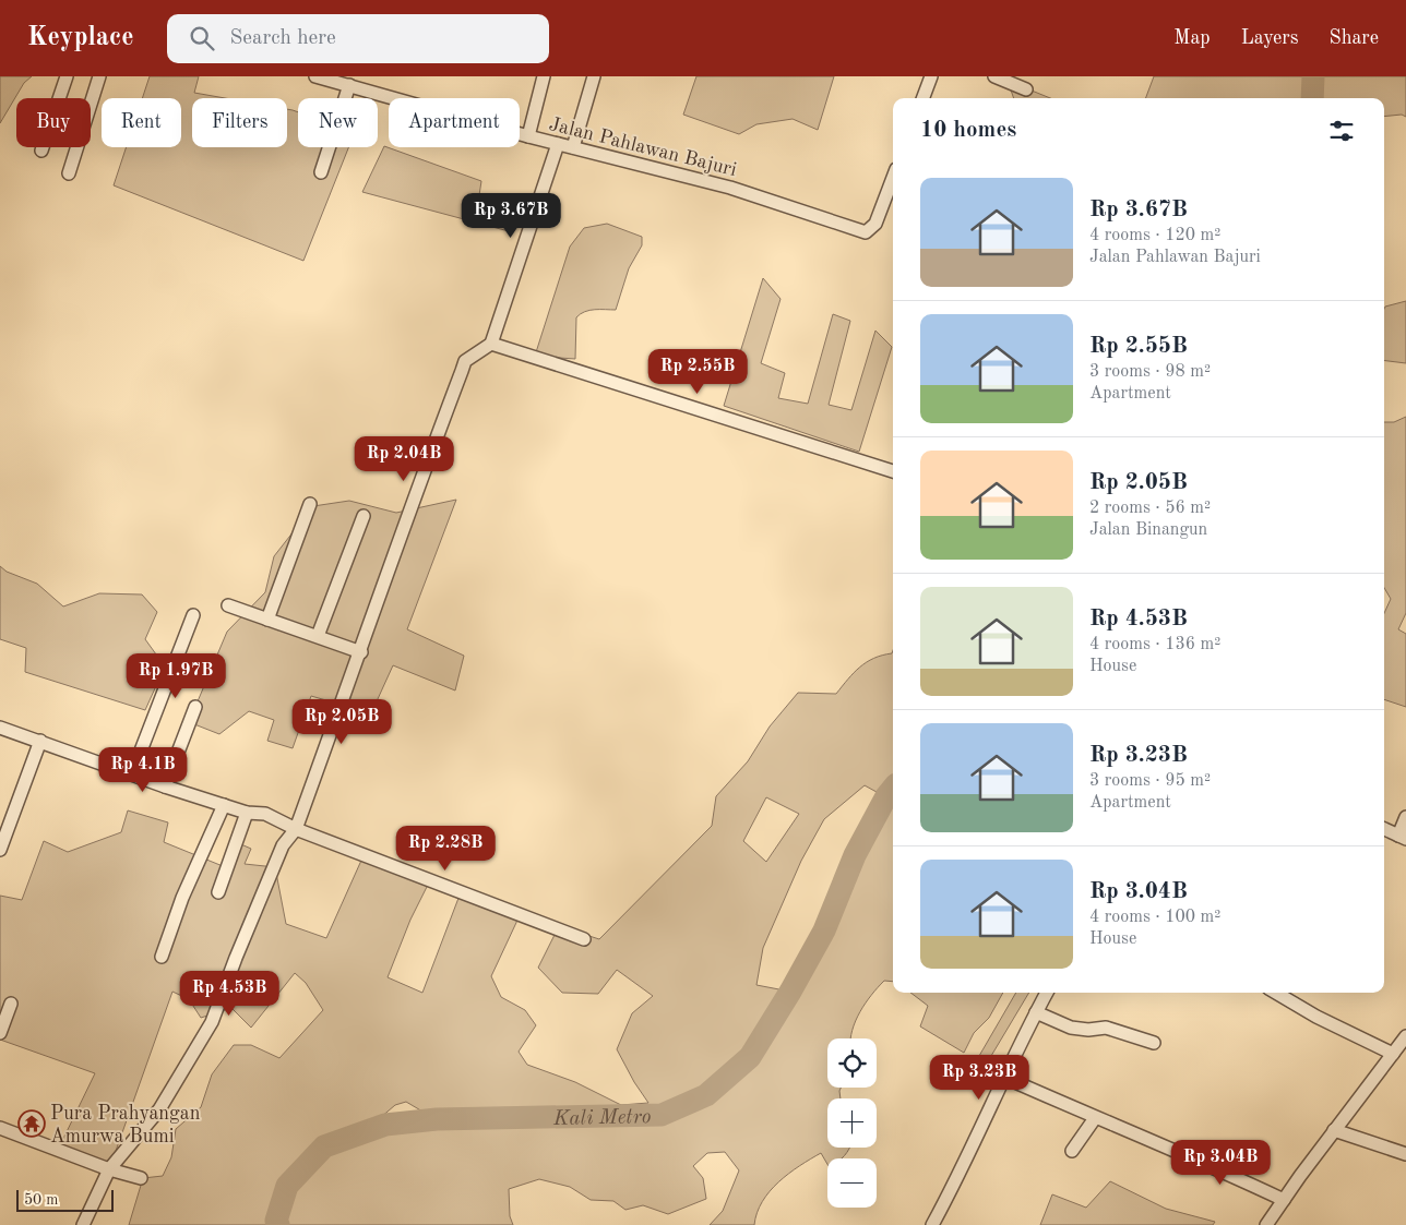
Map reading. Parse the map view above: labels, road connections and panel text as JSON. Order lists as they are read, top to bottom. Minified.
{"streets":{"street":["Jalan Pahlawan Bajuri"]},"water":["Kali Metro"],"places":{"temple":["Pura Prahyangan Amurwa Bumi"]},"scale_bar":"50 m","page":{"header":"Keyplace","search":"Search here","nav":["Map","Layers","Share"],"chip":["Buy","Rent","Filters","New","Apartment"],"heading":"10 homes","list":[{"name":"Rp 3.67B","note":"4 rooms · 120 m² · Jalan Pahlawan Bajuri"},{"name":"Rp 2.55B","note":"3 rooms · 98 m² · Apartment"},{"name":"Rp 2.05B","note":"2 rooms · 56 m² · Jalan Binangun"},{"name":"Rp 4.53B","note":"4 rooms · 136 m² · House"},{"name":"Rp 3.23B","note":"3 rooms · 95 m² · Apartment"},{"name":"Rp 3.04B","note":"4 rooms · 100 m² · House"}],"price":["Rp 3.67B","Rp 2.55B","Rp 2.04B","Rp 1.97B","Rp 2.05B","Rp 4.1B","Rp 2.28B","Rp 4.53B","Rp 3.23B","Rp 3.04B"],"map_buttons":["+","−"],"scale":"50 m"}}
